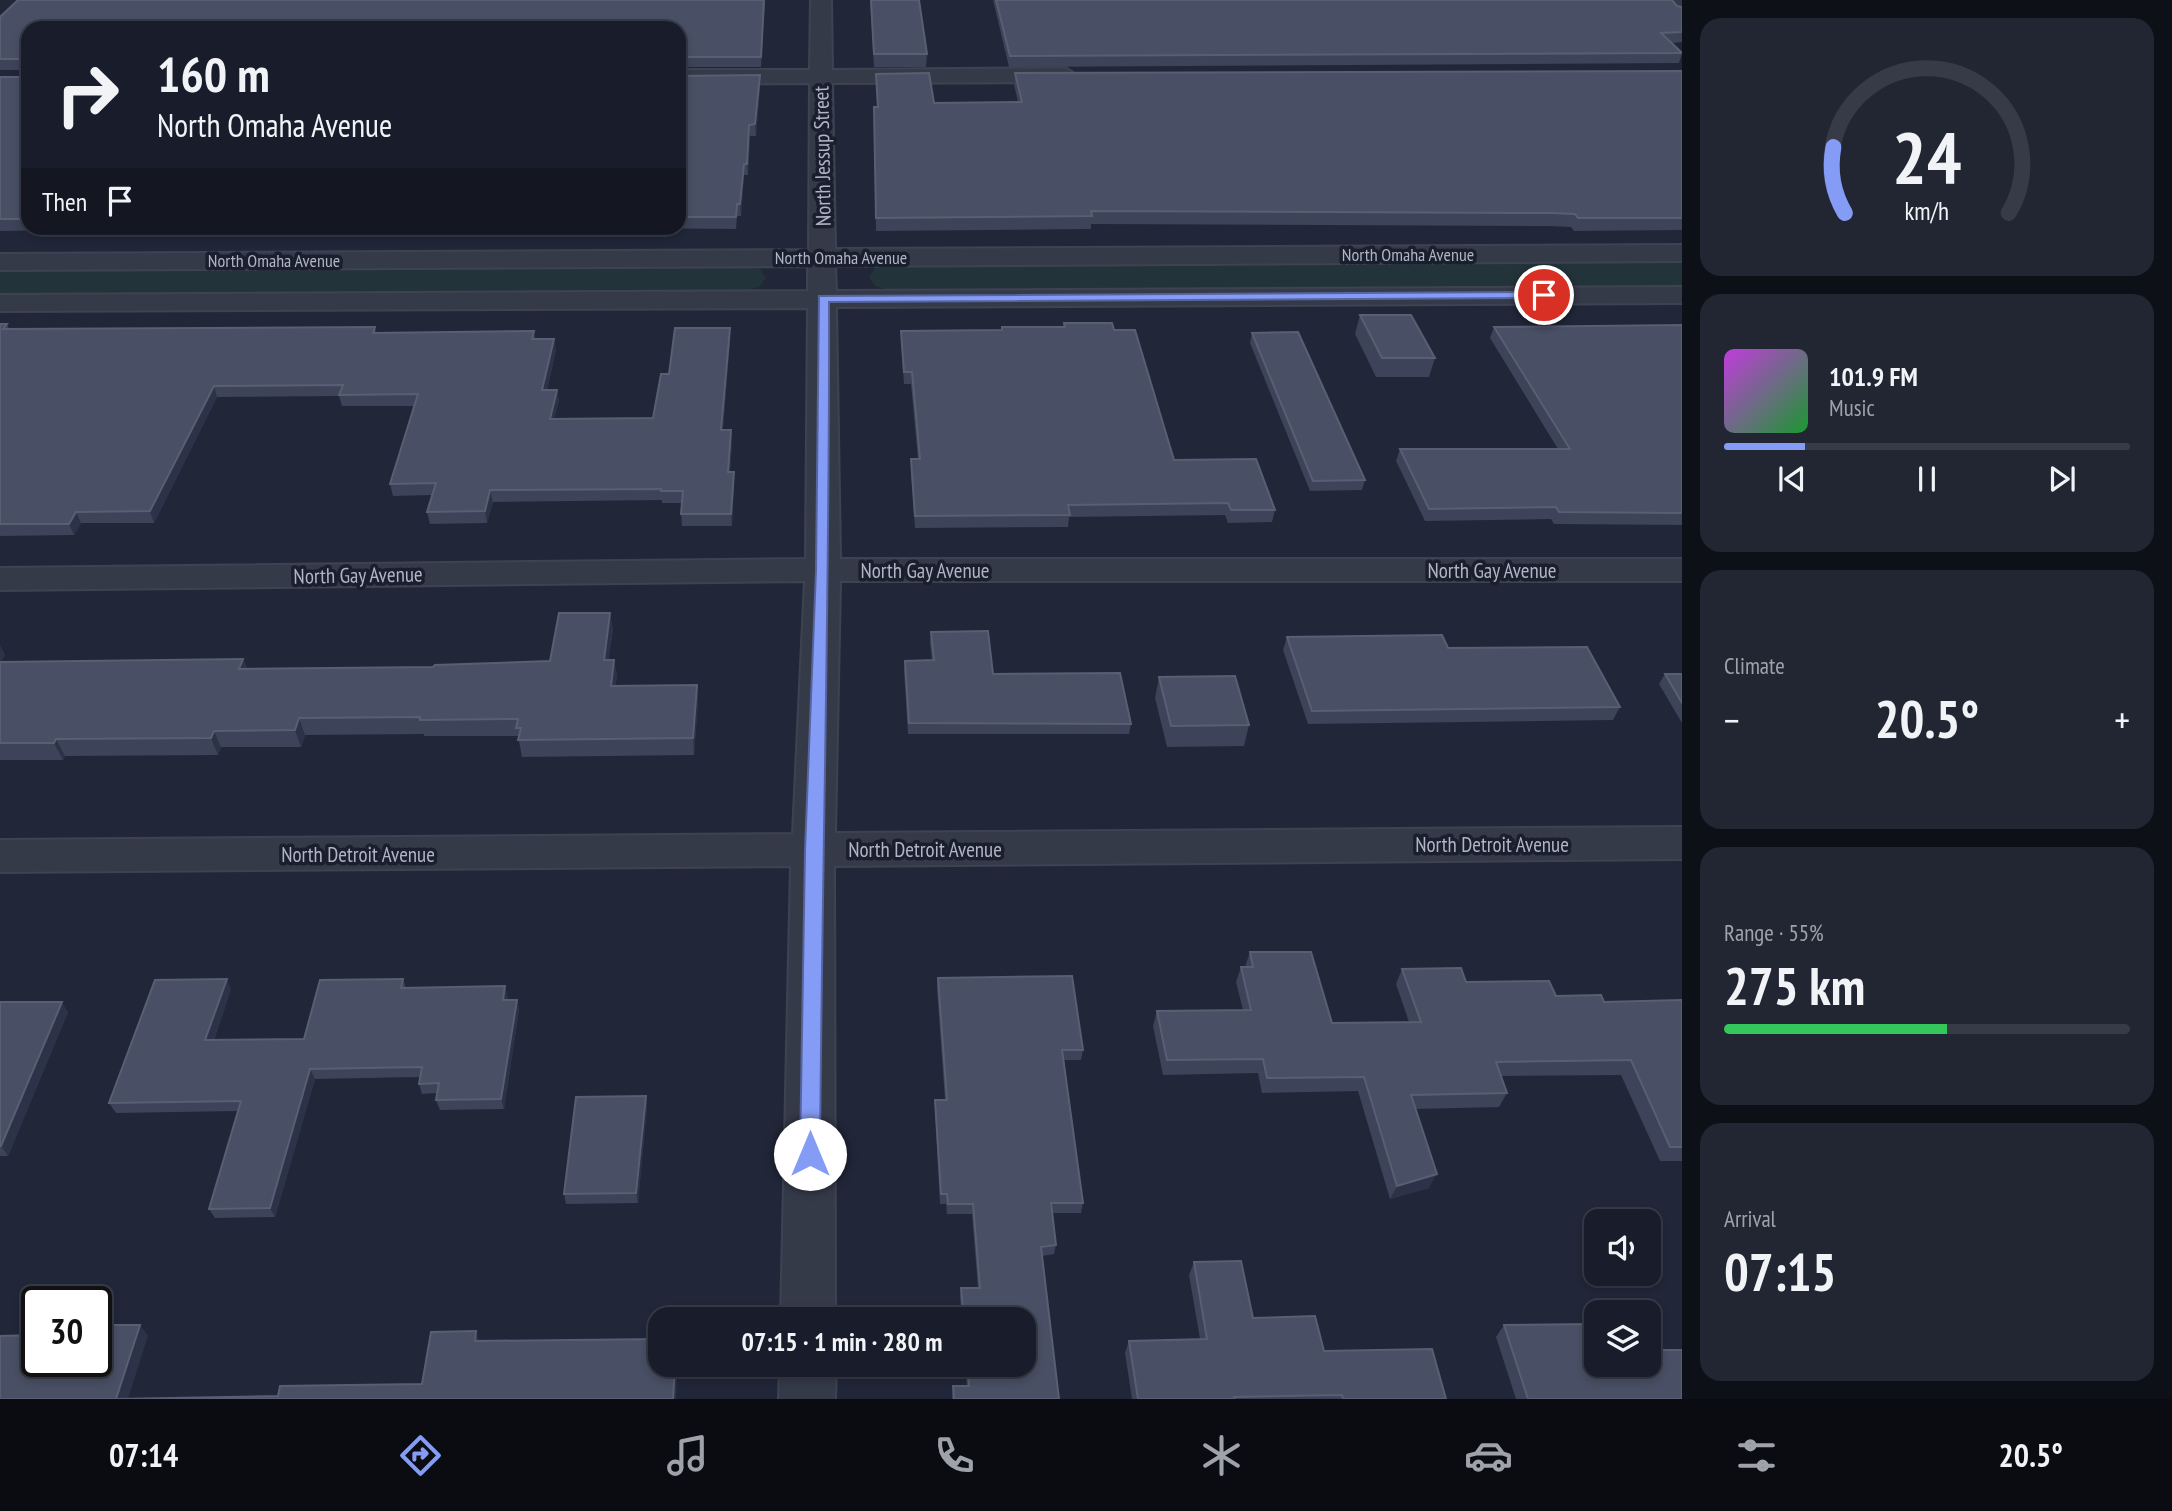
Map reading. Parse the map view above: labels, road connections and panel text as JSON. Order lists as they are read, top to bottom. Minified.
{"streets":{"street":["North Jessup Street","North Omaha Avenue","North Gay Avenue","North Detroit Avenue"]},"crossings":[["North Jessup Street","North Omaha Avenue"],["North Jessup Street","North Gay Avenue"],["North Jessup Street","North Detroit Avenue"]],"page":{"turn":["160 m","North Omaha Avenue"],"then":"Then","song":["101.9 FM","Music"],"tile":["Climate",["Range · 55%","275 km"],["Arrival","07:15"]],"heat":["−","20.5°","+"],"limit":"30","trip":"07:15 · 1 min · 280 m","tabs":["07:14","20.5°"],"gauge":["24","km/h"]}}
